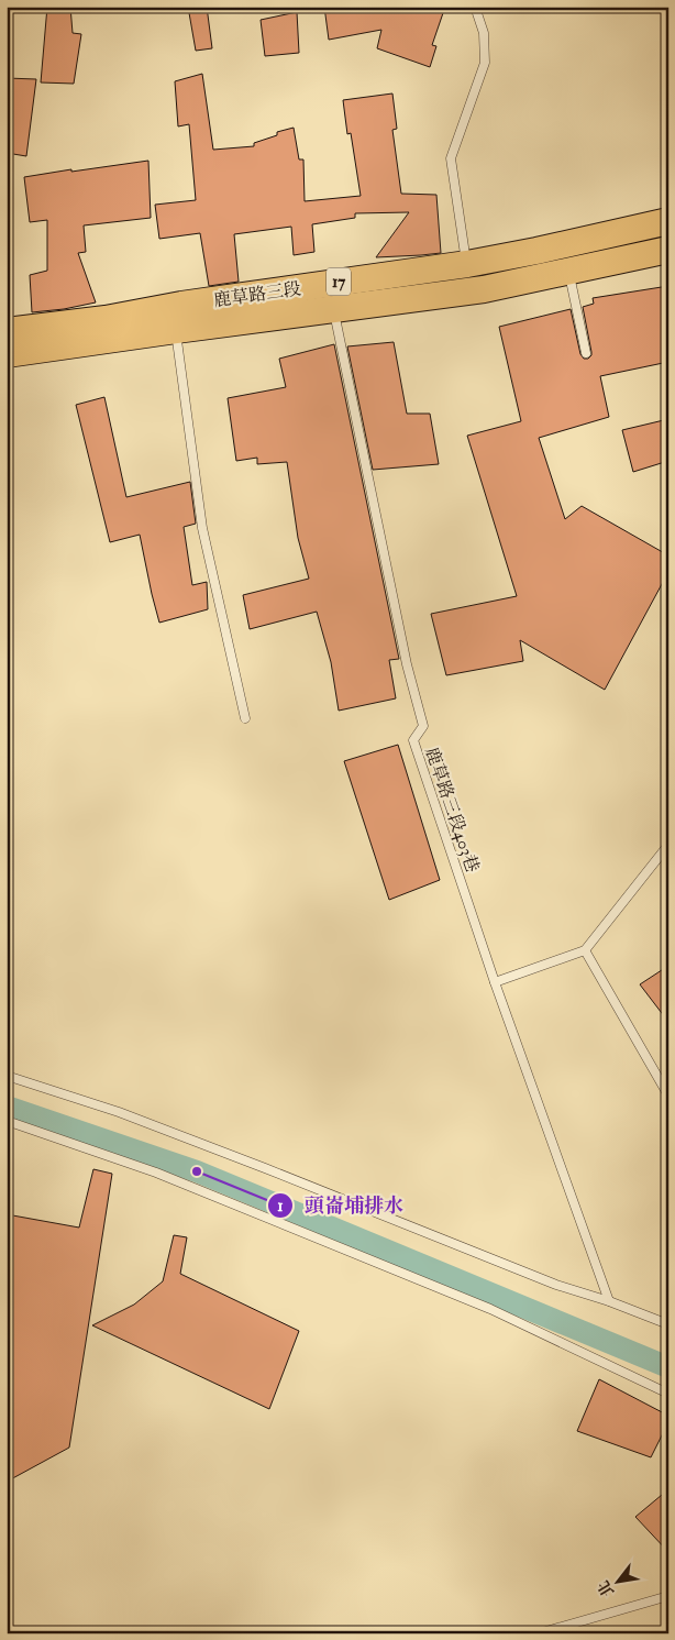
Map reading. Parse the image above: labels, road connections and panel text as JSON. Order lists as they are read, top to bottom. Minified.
{"streets":{"main road":["17","鹿草路三段"],"lane":["鹿草路三段403巷"]},"crossings":[["鹿草路三段","鹿草路三段403巷"]],"places":["頭崙埔排水"],"north":"bottom left"}
